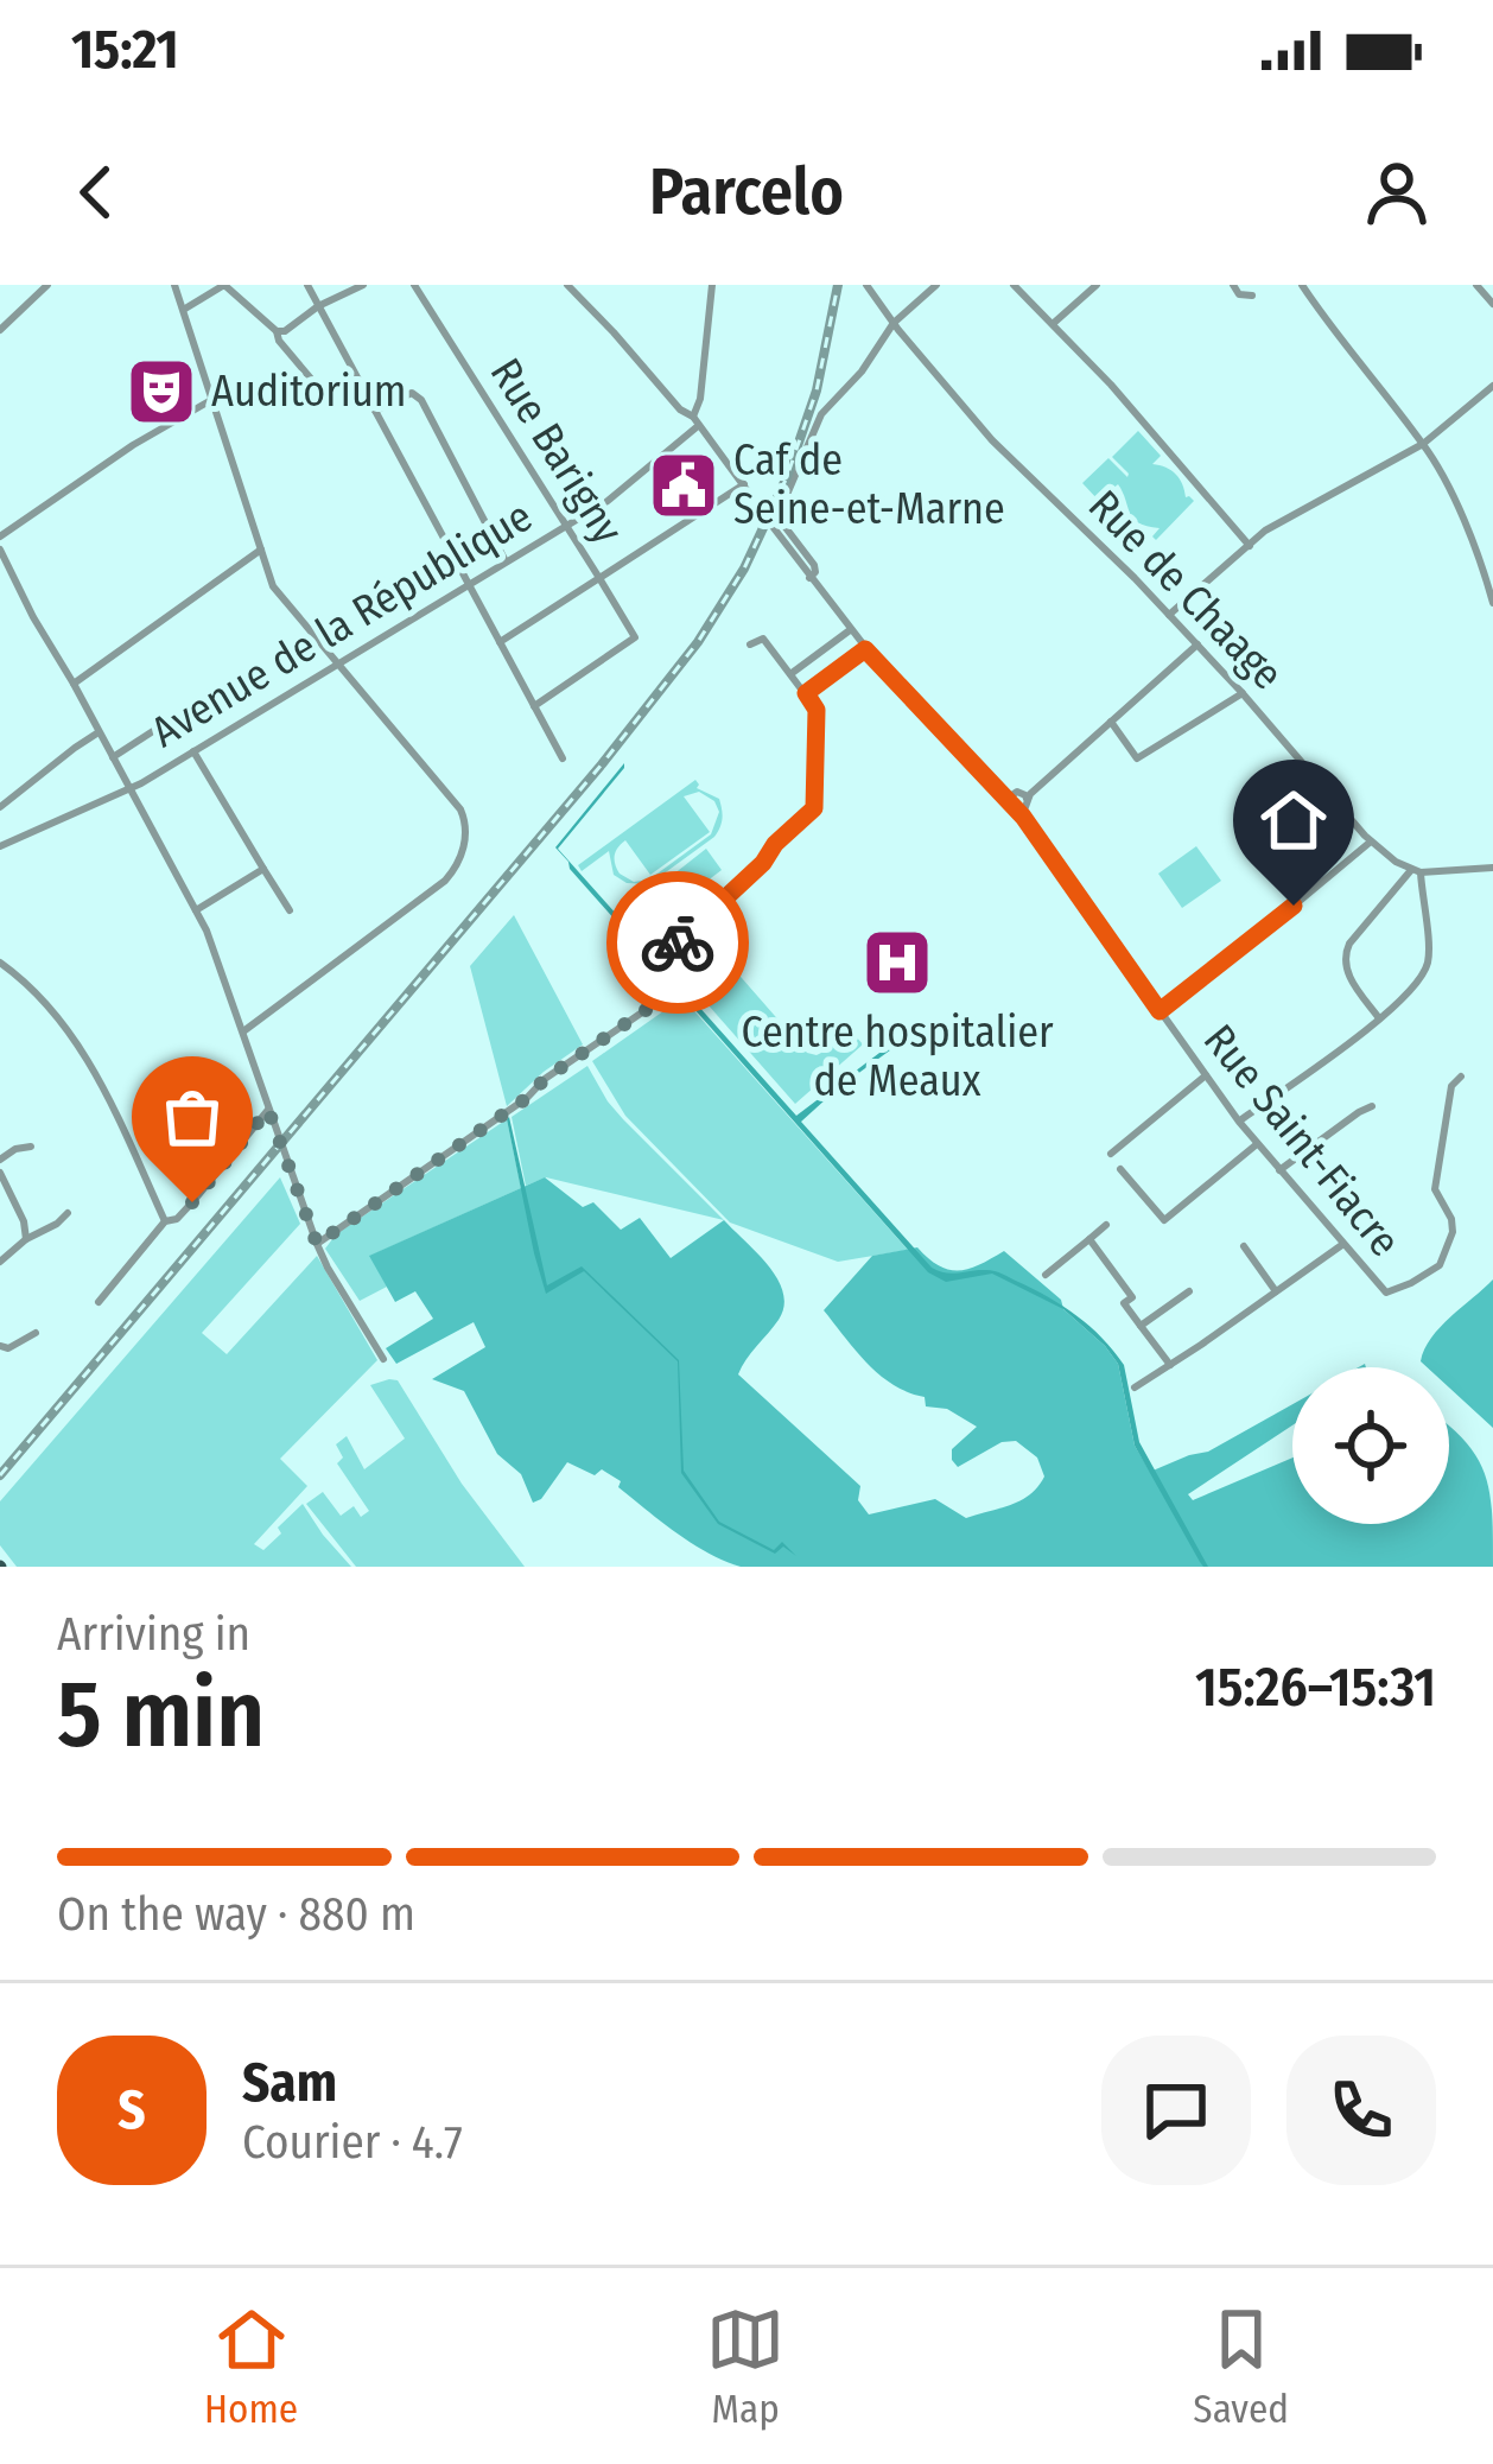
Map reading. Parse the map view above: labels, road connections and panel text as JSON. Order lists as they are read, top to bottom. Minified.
{"streets":{"street":["Rue Barigny","Rue de Chaage","Avenue de la République","Rue Saint-Fiacre"]},"crossings":[["Rue Barigny","Avenue de la République"]],"places":{"theatre":["Auditorium"],"public building":["Caf de Seine-et-Marne"],"hospital":["Centre hospitalier de Meaux"]},"page":{"status":"15:21","header":"Parcelo","heading":["5 min","Arriving in","15:26–15:31"],"panel":["Sam","Courier · 4.7"],"bar":"On the way · 880 m","round":"S","tabs":["Home","Map","Saved"]}}
